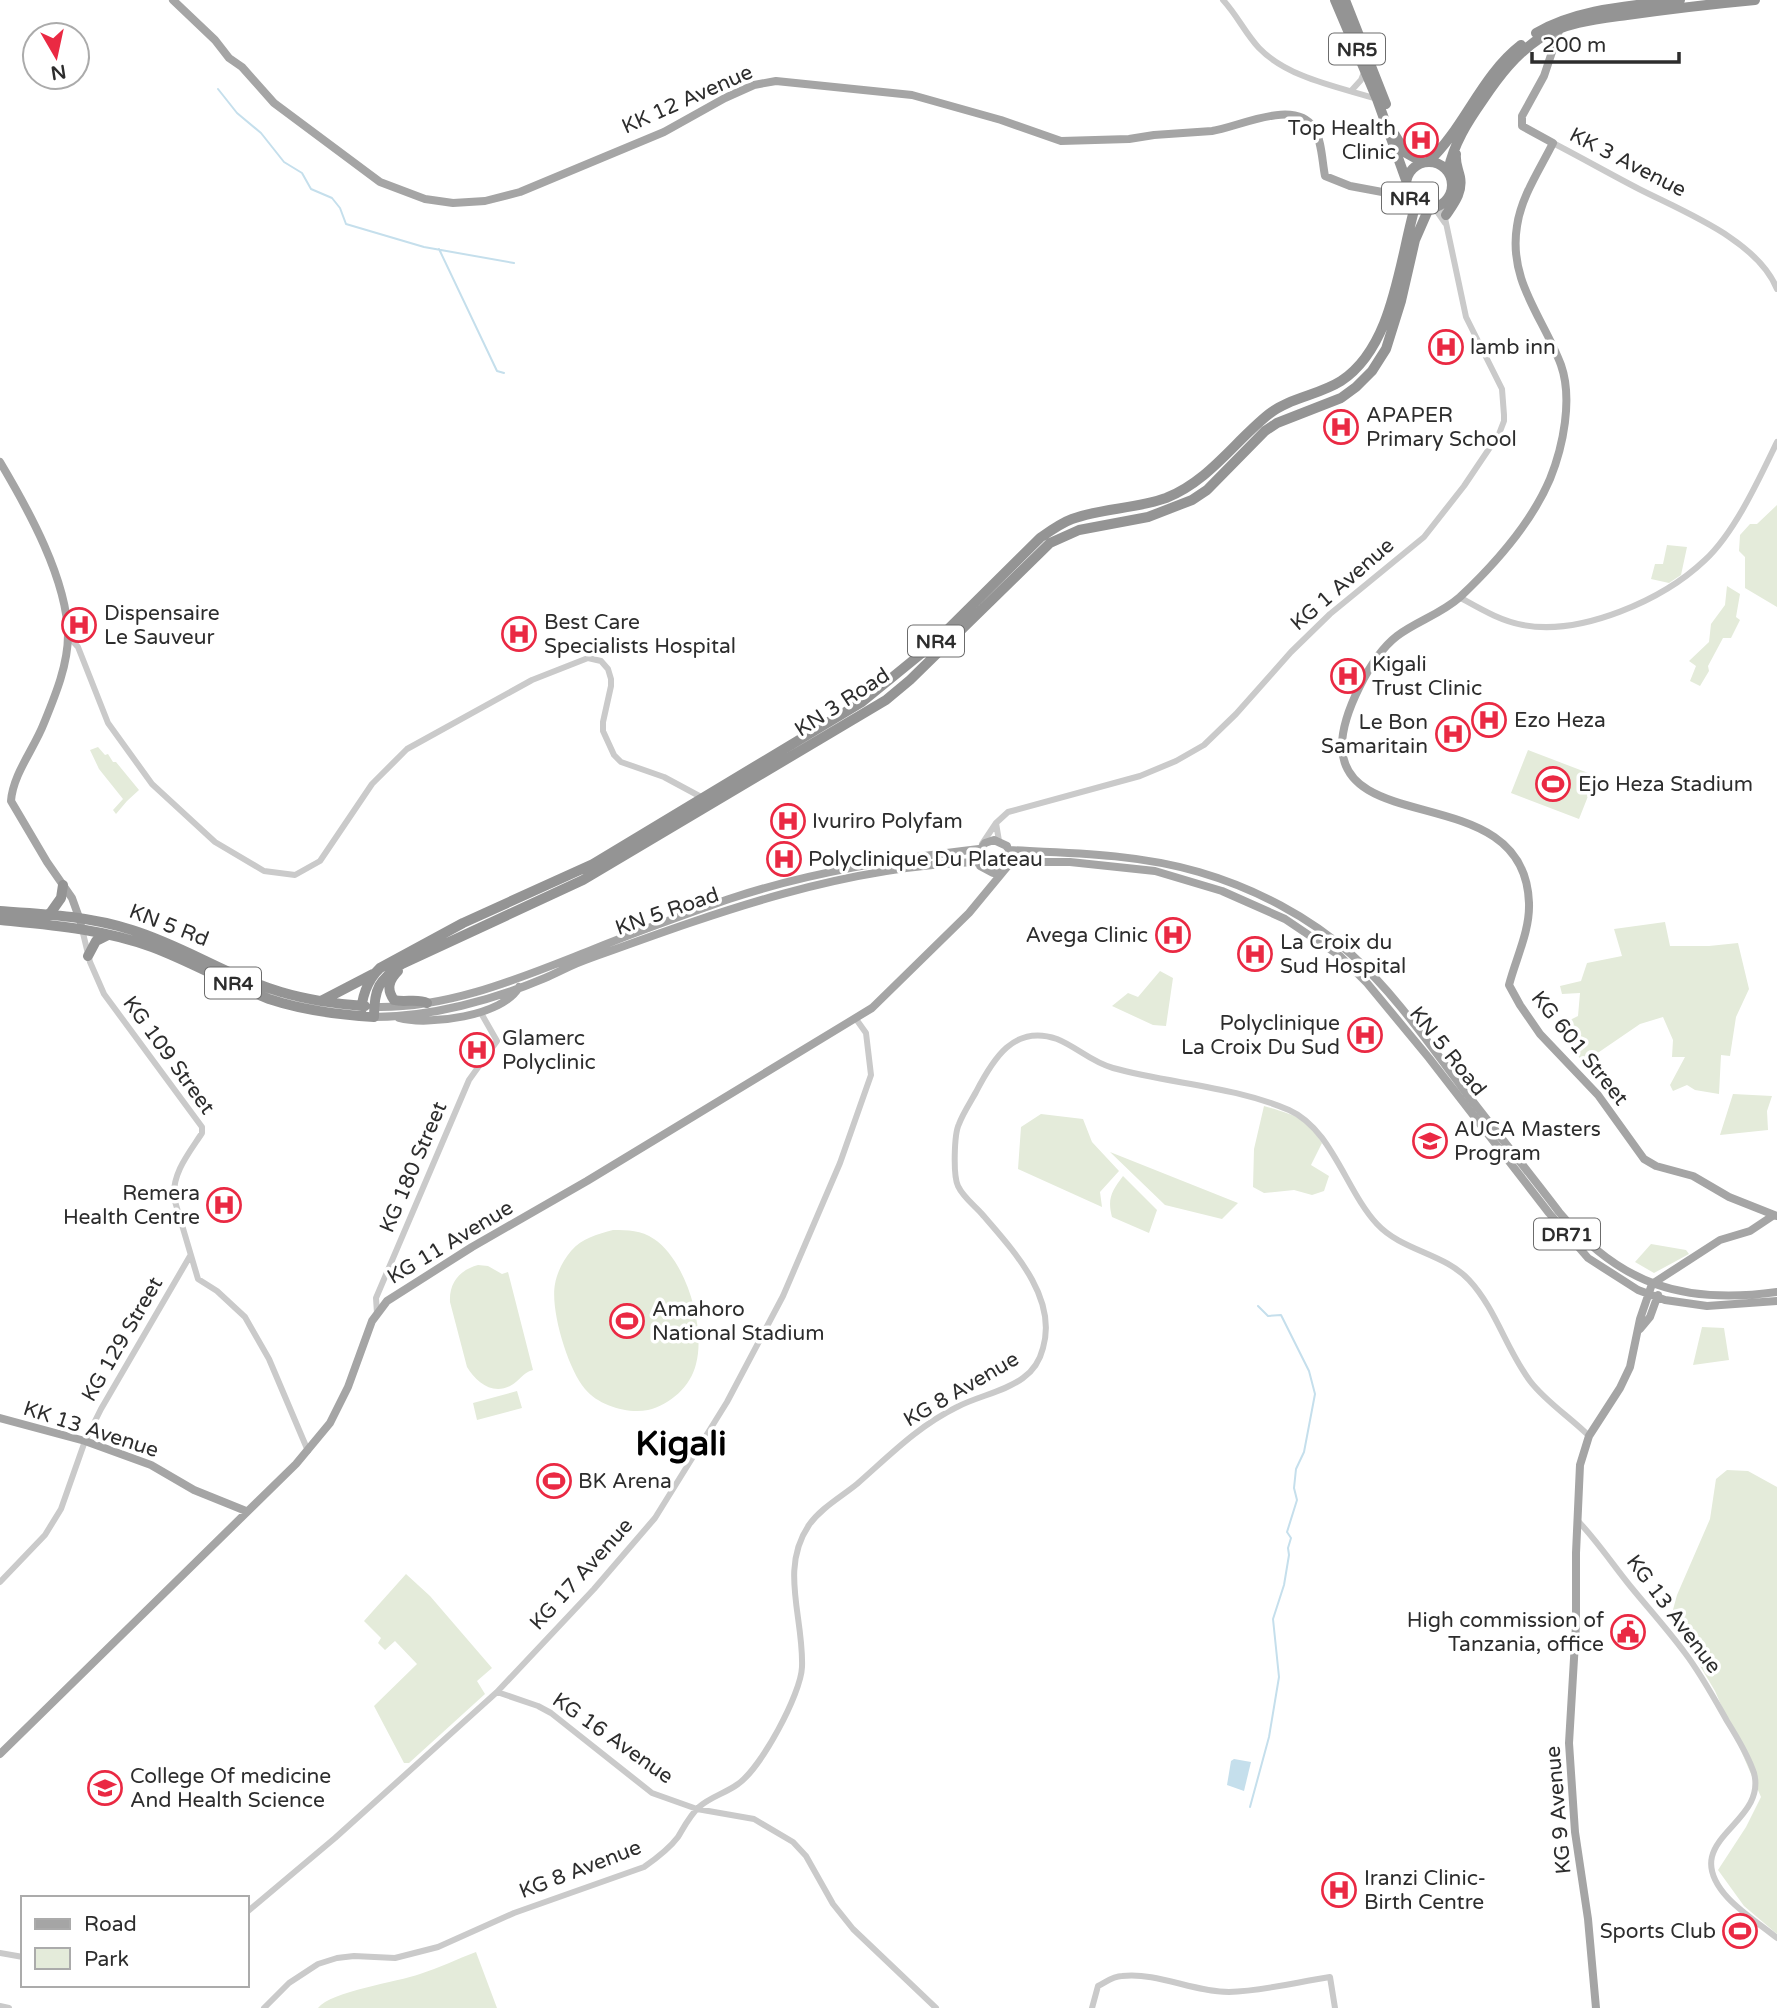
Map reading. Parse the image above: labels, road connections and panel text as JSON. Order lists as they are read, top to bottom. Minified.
{"streets":{"highway":["NR5","NR4","KN 3 Road","KN 5 Rd"],"main road":["KK 12 Avenue","KK 3 Avenue","KN 5 Road","KG 601 Street","DR71","KG 11 Avenue","KK 13 Avenue","KG 9 Avenue"],"street":["KG 1 Avenue","KG 109 Street","KG 180 Street","KG 129 Street","KG 8 Avenue","KG 17 Avenue","KG 13 Avenue","KG 16 Avenue"]},"crossings":[["NR5","KK 12 Avenue"],["NR5","NR4"],["NR5","KG 1 Avenue"],["KK 12 Avenue","NR4"],["KK 12 Avenue","KG 1 Avenue"],["KK 3 Avenue","KG 601 Street"],["NR4","KG 1 Avenue"],["NR4","KN 3 Road"],["NR4","KN 5 Road"],["NR4","KN 5 Rd"],["NR4","KG 109 Street"],["KG 1 Avenue","KN 5 Road"],["KG 1 Avenue","KG 11 Avenue"],["KN 3 Road","KN 5 Road"],["KN 3 Road","KN 5 Rd"],["KN 5 Road","KG 11 Avenue"],["KN 5 Road","KG 9 Avenue"],["KN 5 Rd","KG 109 Street"],["KG 109 Street","KG 11 Avenue"],["KG 109 Street","KG 129 Street"],["KG 180 Street","KG 11 Avenue"],["KG 11 Avenue","KK 13 Avenue"],["KG 11 Avenue","KG 17 Avenue"],["KG 129 Street","KK 13 Avenue"],["KG 8 Avenue","KG 16 Avenue"],["KG 8 Avenue","KG 9 Avenue"],["KG 17 Avenue","KG 16 Avenue"],["KG 13 Avenue","KG 9 Avenue"]],"districts":["Kigali"],"places":{"hospital":["Top Health Clinic","lamb inn","APAPER Primary School","Dispensaire Le Sauveur","Best Care Specialists Hospital","Kigali Trust Clinic","Ezo Heza","Le Bon Samaritain","Ivuriro Polyfam","Polyclinique Du Plateau","Avega Clinic","La Croix du Sud Hospital","Polyclinique La Croix Du Sud","Glamerc Polyclinic","Remera Health Centre","Iranzi Clinic- Birth Centre"],"sports":["Ejo Heza Stadium","Amahoro National Stadium","BK Arena","Sports Club"],"school or university":["AUCA Masters Program","College Of medicine And Health Science"],"public building":["High commission of Tanzania, office"]},"legend":["Road","Park"],"scale_bar":"200 m","north":"bottom"}
